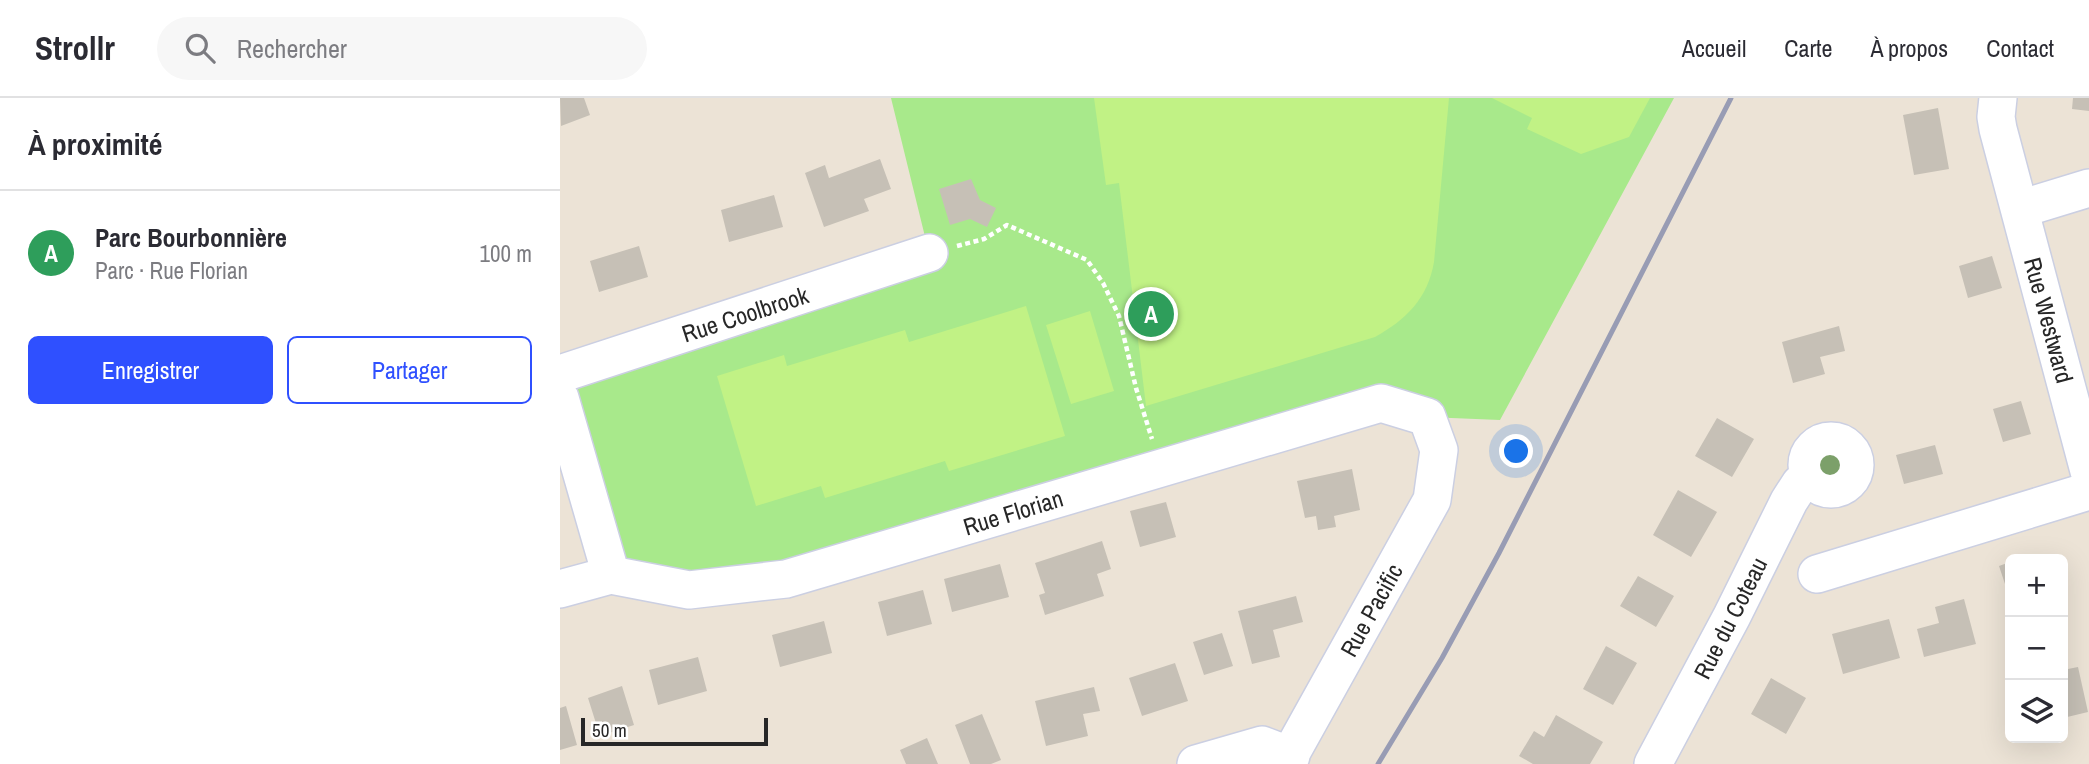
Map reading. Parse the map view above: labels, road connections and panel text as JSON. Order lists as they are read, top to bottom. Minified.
{"streets":{"street":["Rue Coolbrook","Rue Westward","Rue Florian","Rue Pacific","Rue du Coteau"]},"crossings":[["Rue Florian","Rue Pacific"]],"scale_bar":"50 m","page":{"header":"Strollr","search":"Rechercher","nav":["Accueil","Carte","À propos","Contact"],"heading":"À proximité","list":[{"mark":"A","name":"Parc Bourbonnière","note":"Parc · Rue Florian","value":"100 m"}],"pins":"A","buttons":["Enregistrer","Partager"],"map_buttons":["+","−"],"scale":"50 m"}}
